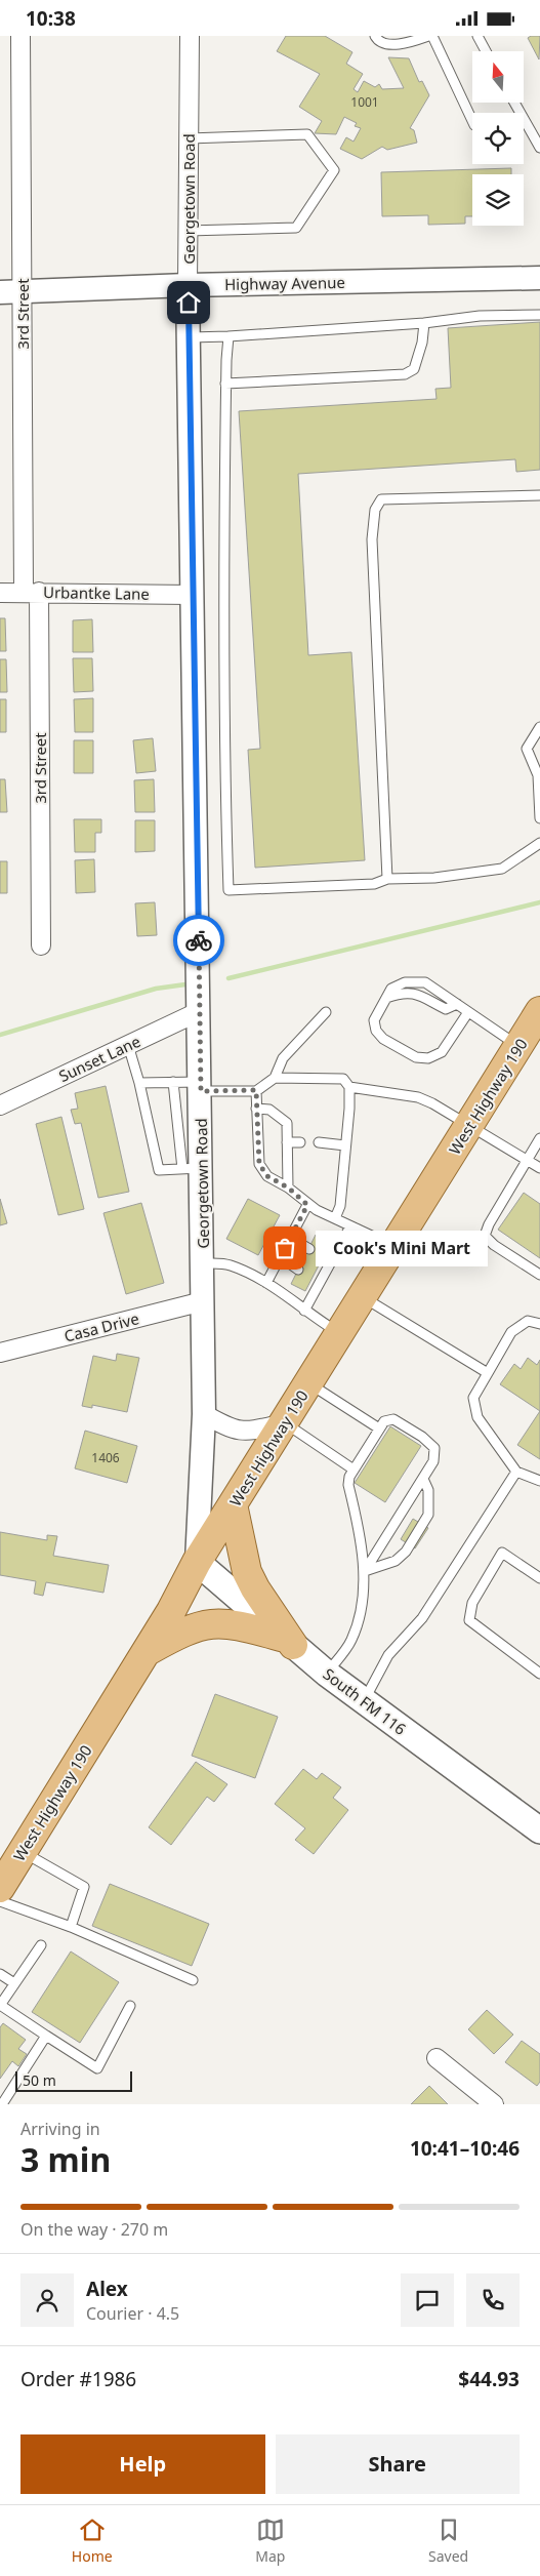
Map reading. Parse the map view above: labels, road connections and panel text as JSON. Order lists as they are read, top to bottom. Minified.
{"streets":{"main road":["West Highway 190","South FM 116"],"street":["Georgetown Road","Highway Avenue","3rd Street","Urbantke Lane","Sunset Lane","Casa Drive"]},"crossings":[["Georgetown Road","Highway Avenue"],["Georgetown Road","Urbantke Lane"],["Georgetown Road","Sunset Lane"],["Georgetown Road","West Highway 190"],["Georgetown Road","Casa Drive"],["Georgetown Road","South FM 116"],["Highway Avenue","3rd Street"],["3rd Street","Urbantke Lane"],["West Highway 190","South FM 116"]],"places":["Cook's Mini Mart"],"house_numbers":["1001","1406"],"scale_bar":"50 m","north":"top","page":{"status":"10:38","bubble":"Cook's Mini Mart","scale":"50 m","heading":["3 min","Arriving in","10:41–10:46"],"panel":["Alex","Courier · 4.5","Order #1986","$44.93"],"bar":"On the way · 270 m","buttons":["Help","Share"],"tabs":["Home","Map","Saved"]}}
